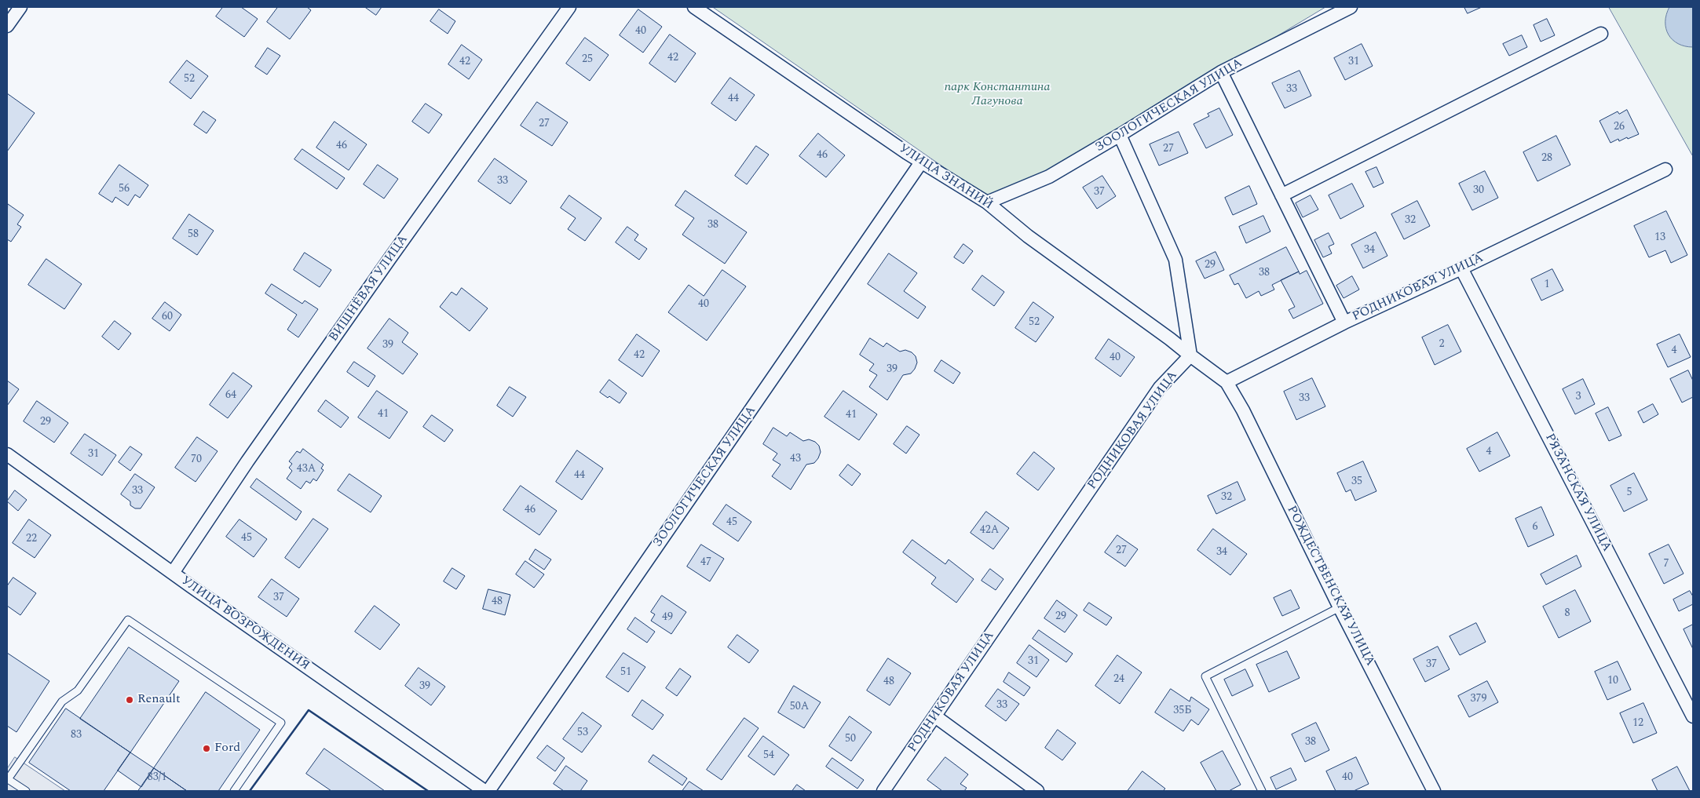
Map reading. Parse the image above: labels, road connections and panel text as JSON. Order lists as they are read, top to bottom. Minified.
{"streets":{"street":["ЗООЛОГИЧЕСКАЯ УЛИЦА","УЛИЦА ЗНАНИЙ","РОДНИКОВАЯ УЛИЦА","ВИШНЁВАЯ УЛИЦА","РЯЗАНСКАЯ УЛИЦА","РОЖДЕСТВЕНСКАЯ УЛИЦА","УЛИЦА ВОЗРОЖДЕНИЯ"]},"crossings":[["ЗООЛОГИЧЕСКАЯ УЛИЦА","УЛИЦА ЗНАНИЙ"],["УЛИЦА ЗНАНИЙ","РОДНИКОВАЯ УЛИЦА"],["РОДНИКОВАЯ УЛИЦА","РЯЗАНСКАЯ УЛИЦА"],["РОДНИКОВАЯ УЛИЦА","РОЖДЕСТВЕНСКАЯ УЛИЦА"],["ВИШНЁВАЯ УЛИЦА","УЛИЦА ВОЗРОЖДЕНИЯ"]],"parks":["парк Константина Лагунова"],"places":["Renault","Ford"],"house_numbers":["40","42","25","42","31","52","33","44","27","26","46","27","46","28","33","56","30","37","32","38","58","13","34","29","38","1","40","60","52","2","39","4","42","40","39","64","3","33","41","41","29","4","31","43","70","43А","44","35","33","5","32","46","45","6","42А","45","22","27","34","47","7","37","48","8","29","49","31","37","51","24","10","48","39","379","33","50А","35Б","12","53","83","50","38","54","83/1","40"]}
